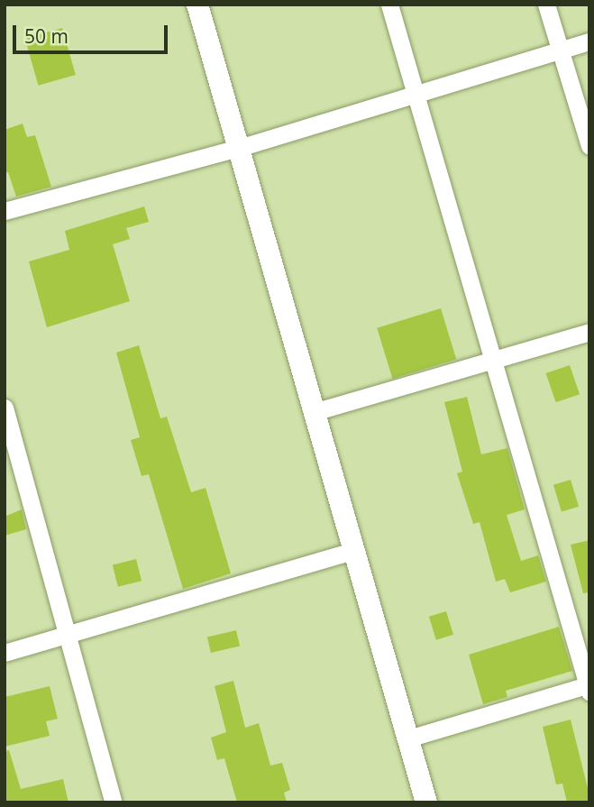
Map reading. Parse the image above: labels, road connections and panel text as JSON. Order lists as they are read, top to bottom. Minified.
{"scale_bar":"50 m"}
